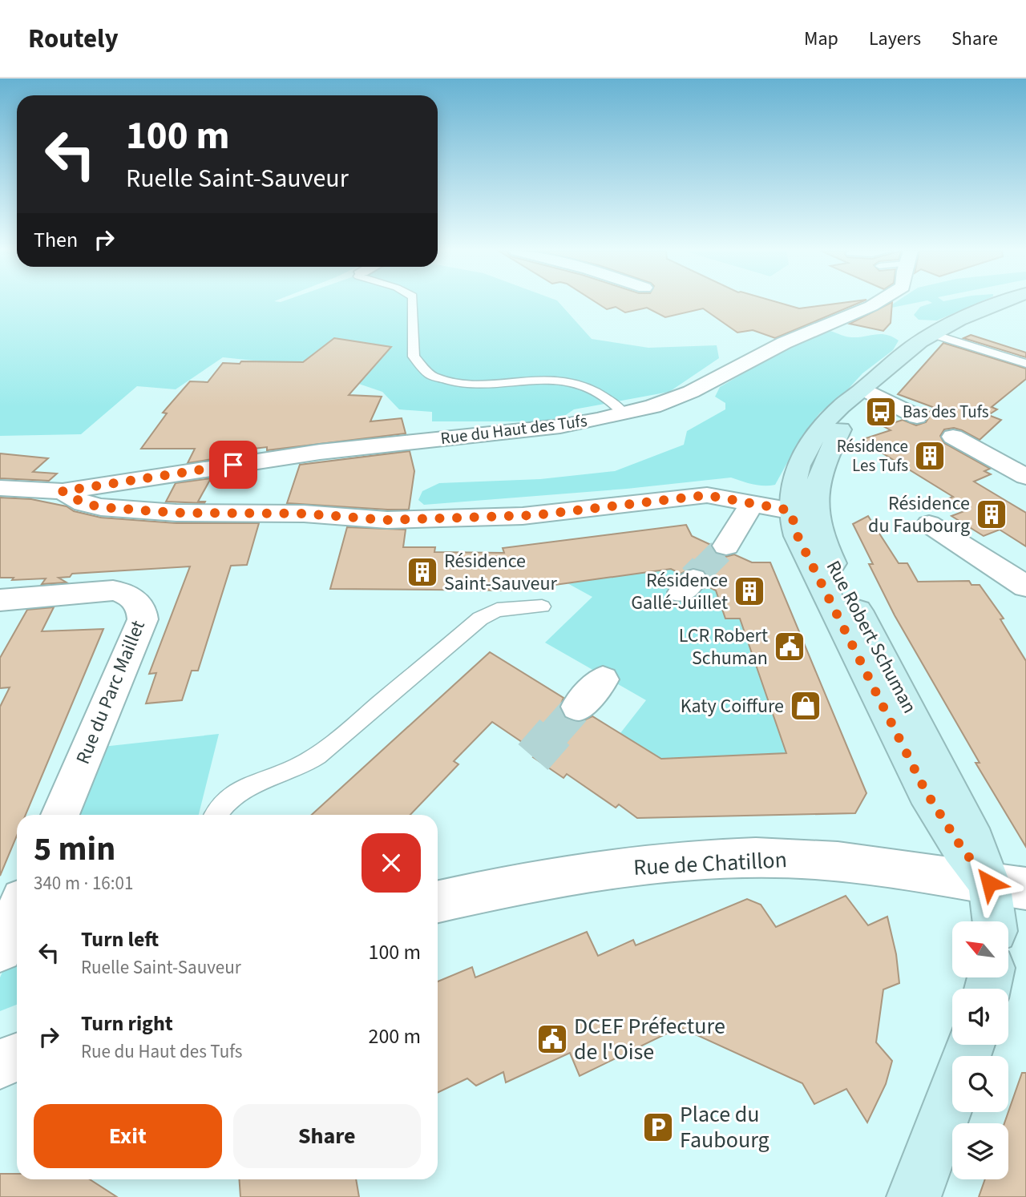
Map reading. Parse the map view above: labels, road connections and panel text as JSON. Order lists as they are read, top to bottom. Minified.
{"streets":{"main road":["Rue Robert Schuman"],"street":["Rue du Haut des Tufs","Rue du Parc Maillet","Rue de Chatillon"]},"crossings":[["Rue Robert Schuman","Rue de Chatillon"]],"places":{"bus stop":["Bas des Tufs"],"building":["Résidence Les Tufs","Résidence du Faubourg","Résidence Saint-Sauveur","Résidence Gallé-Juillet"],"public building":["LCR Robert Schuman","DCEF Préfecture de l'Oise"],"shop":["Katy Coiffure"],"parking":["Place du Faubourg"]},"north":"top left","page":{"header":"Routely","nav":["Map","Layers","Share"],"turn":["100 m","Ruelle Saint-Sauveur"],"then":"Then","heading":["5 min","340 m · 16:01"],"list":[{"name":"Turn left","note":"Ruelle Saint-Sauveur","value":"100 m"},{"name":"Turn right","note":"Rue du Haut des Tufs","value":"200 m"}],"buttons":["Exit","Share"]}}
